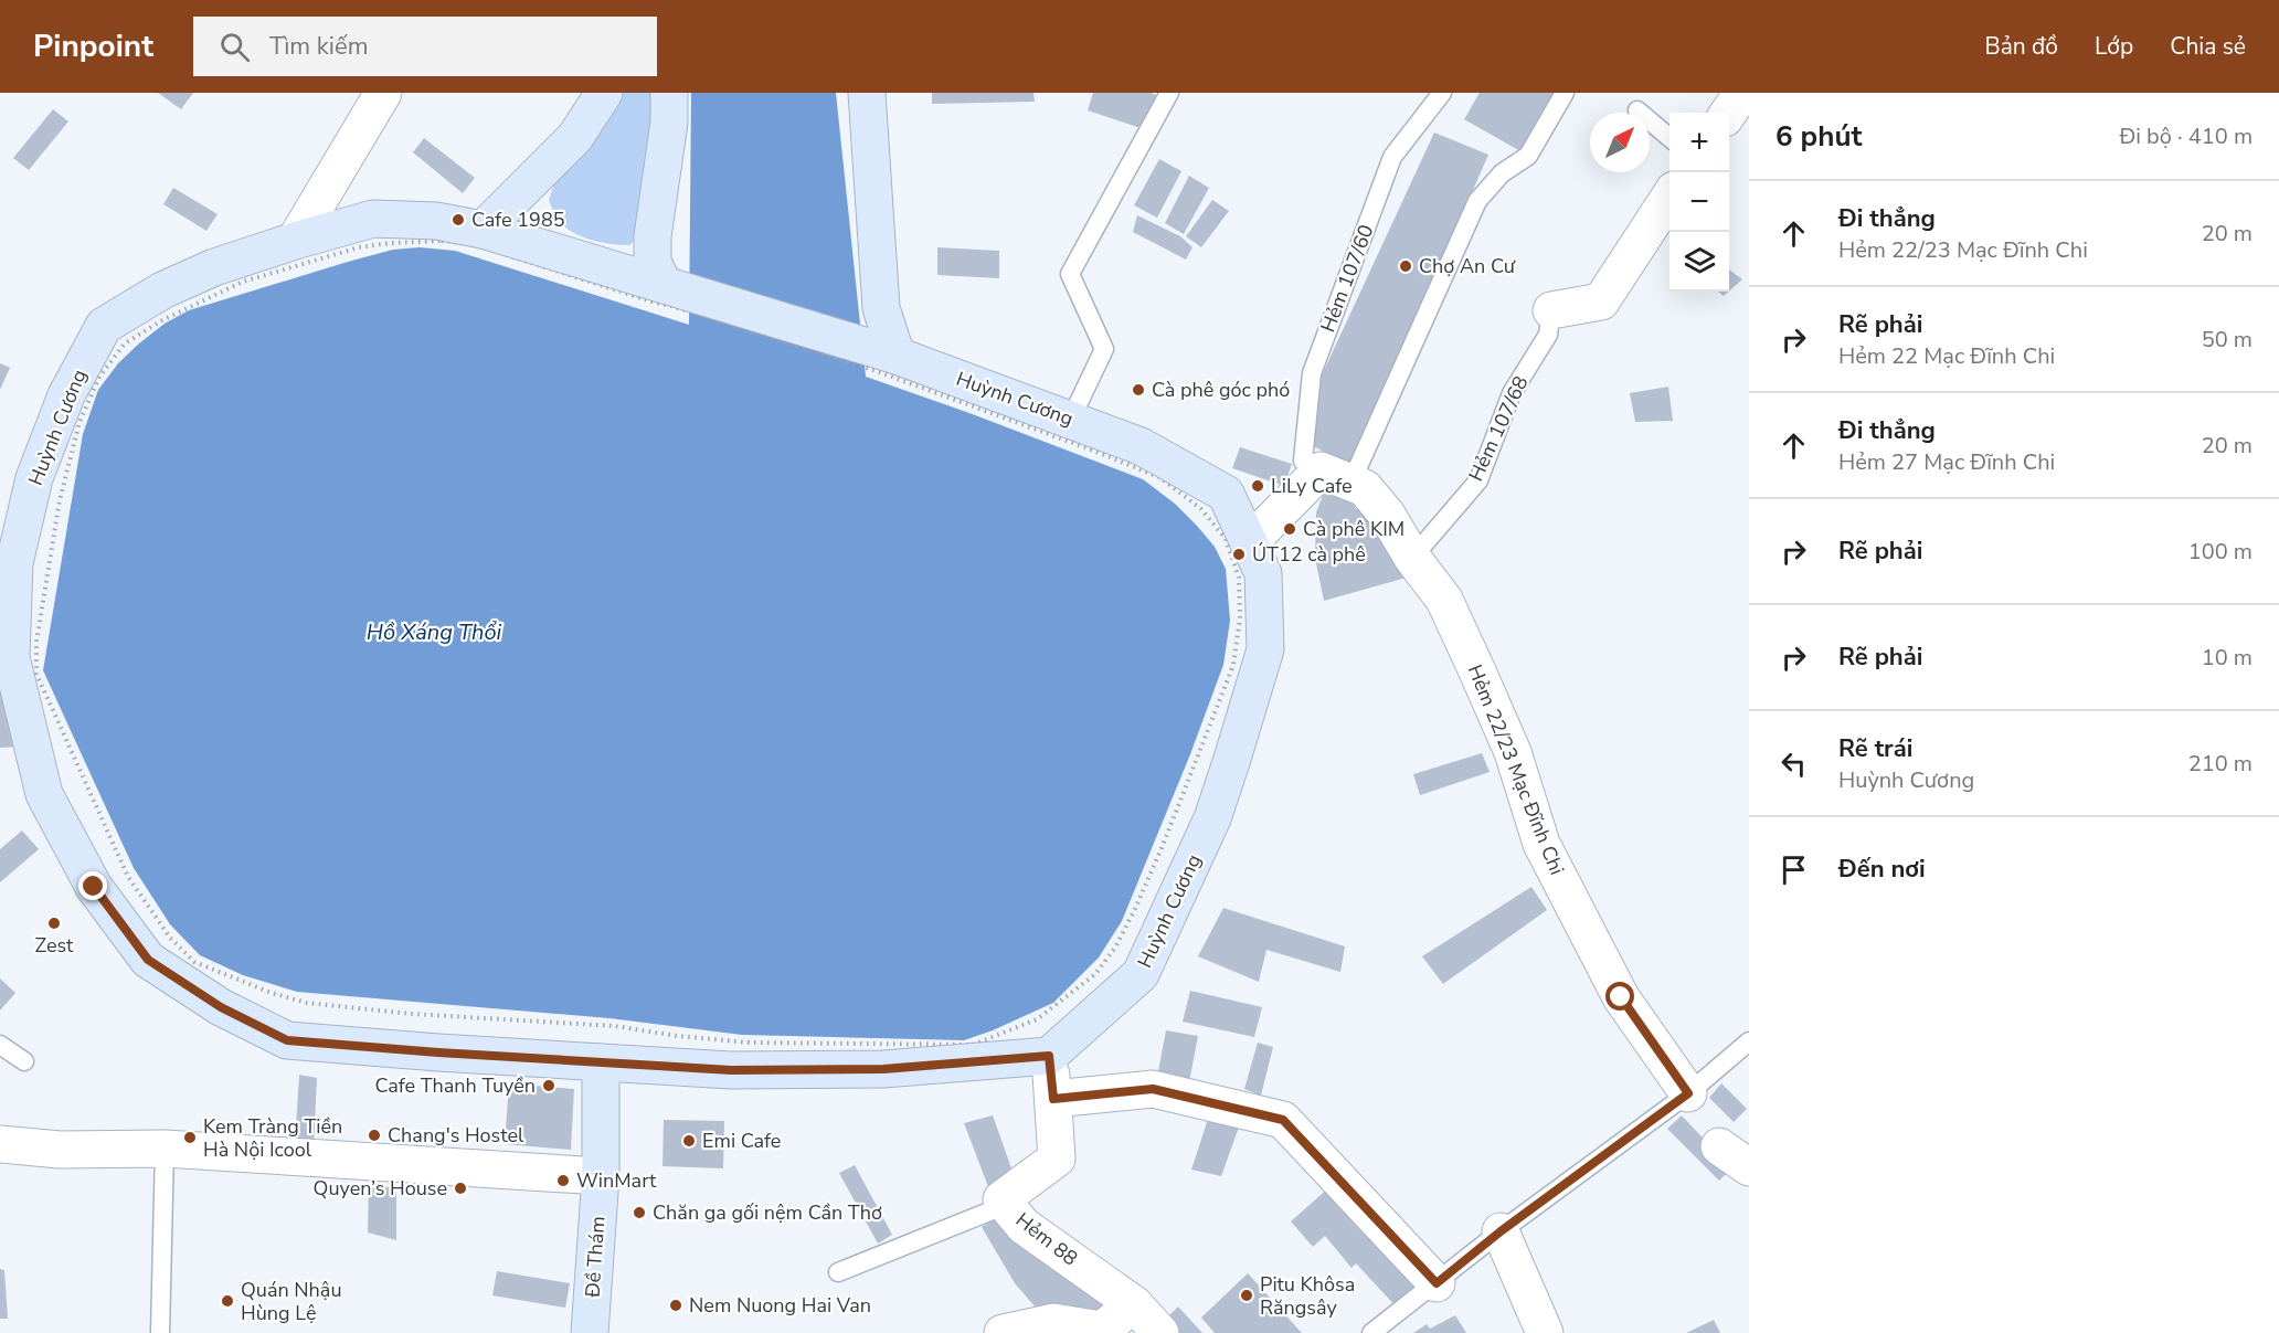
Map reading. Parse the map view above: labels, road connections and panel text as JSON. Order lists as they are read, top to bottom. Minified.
{"streets":{"street":["Huỳnh Cương","Hẻm 107/68","Hẻm 22/23 Mạc Đĩnh Chi","Hẻm 88","Đề Thám"],"lane":["Hẻm 107/60"]},"crossings":[["Hẻm 107/60","Hẻm 22/23 Mạc Đĩnh Chi"],["Huỳnh Cương","Đề Thám"],["Hẻm 107/68","Hẻm 22/23 Mạc Đĩnh Chi"]],"water":["Hồ Xáng Thổi"],"places":["Cafe 1985","Chợ An Cư","Cà phê góc phó","LiLy Cafe","Cà phê KIM","ÚT12 cà phê","Zest","Cafe Thanh Tuyền","Chang's Hostel","Kem Tràng Tiền Hà Nội Icool","Emi Cafe","WinMart","Quyen’s House","Chăn ga gối nệm Cần Thơ","Pitu Khôsa Răngsây","Quán Nhậu Hùng Lệ","Nem Nuong Hai Van"],"north":"top right","page":{"header":"Pinpoint","search":"Tìm kiếm","nav":["Bản đồ","Lớp","Chia sẻ"],"heading":["6 phút","Đi bộ · 410 m"],"map_buttons":["+","−"],"list":[["Đi thẳng","Hẻm 22/23 Mạc Đĩnh Chi","20 m"],["Rẽ phải","Hẻm 22 Mạc Đĩnh Chi","50 m"],["Đi thẳng","Hẻm 27 Mạc Đĩnh Chi","20 m"],["Rẽ phải","100 m"],["Rẽ phải","10 m"],["Rẽ trái","Huỳnh Cương","210 m"],"Đến nơi"]}}
